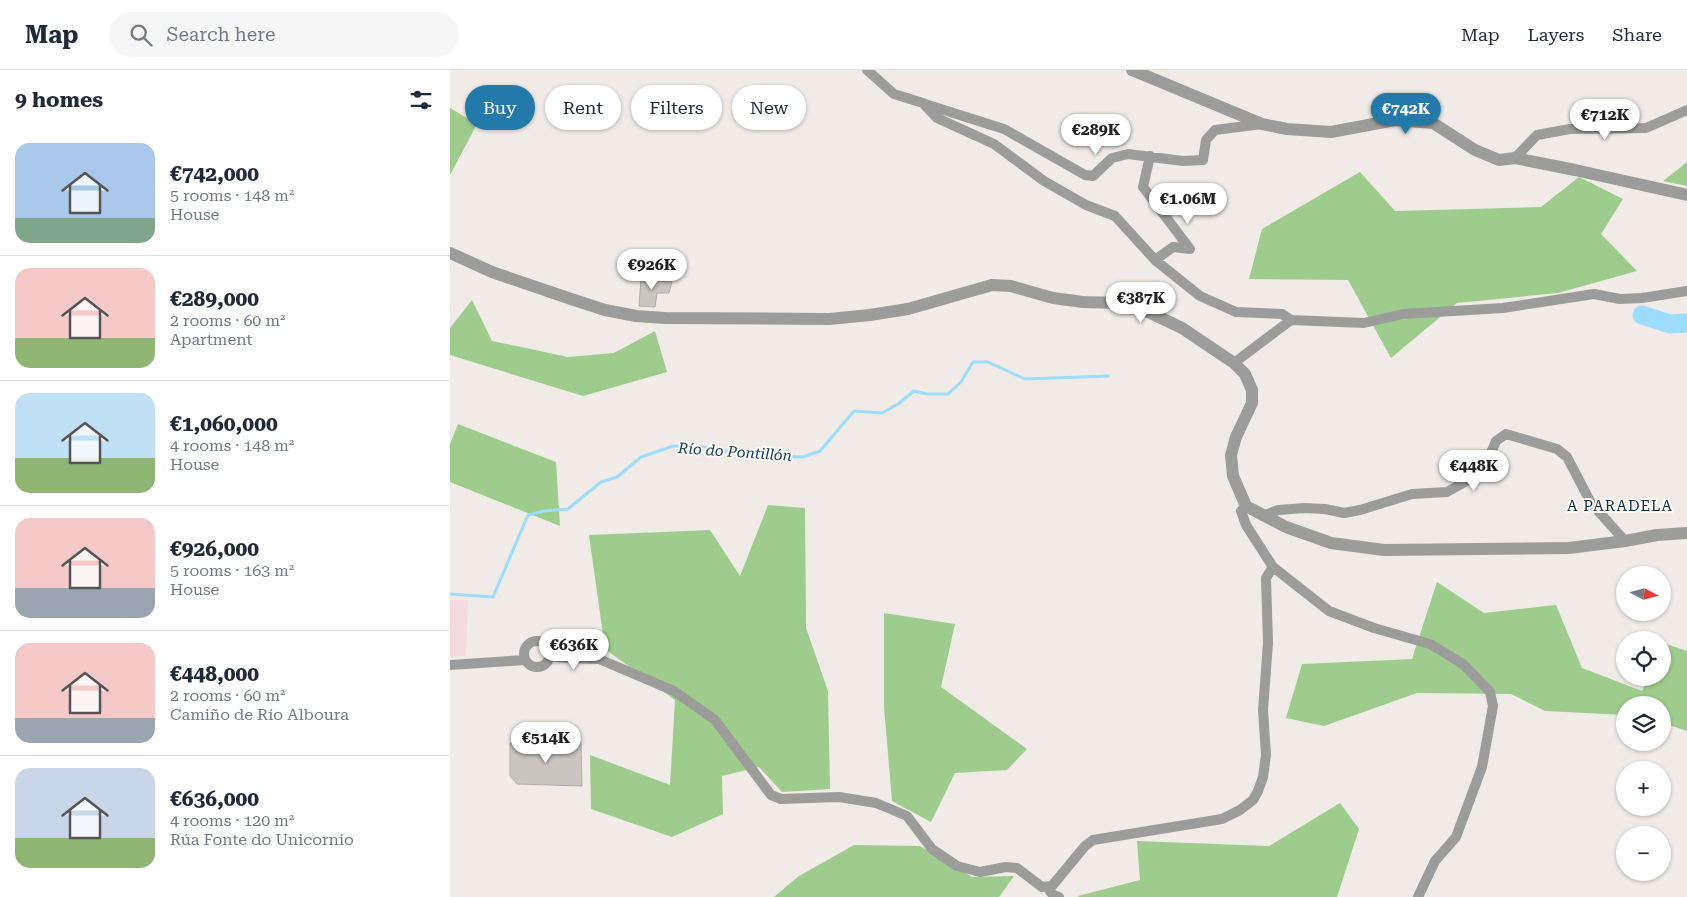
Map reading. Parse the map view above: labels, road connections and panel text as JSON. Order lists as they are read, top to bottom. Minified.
{"districts":["A PARADELA"],"water":["Río do Pontillón"],"north":"right","page":{"header":"Map","search":"Search here","nav":["Map","Layers","Share"],"heading":"9 homes","chip":["Buy","Rent","Filters","New"],"price":["€742K","€712K","€289K","€1.06M","€926K","€387K","€448K","€636K","€514K"],"list":[{"name":"€742,000","note":"5 rooms · 148 m² · House"},{"name":"€289,000","note":"2 rooms · 60 m² · Apartment"},{"name":"€1,060,000","note":"4 rooms · 148 m² · House"},{"name":"€926,000","note":"5 rooms · 163 m² · House"},{"name":"€448,000","note":"2 rooms · 60 m² · Camiño de Río Alboura"},{"name":"€636,000","note":"4 rooms · 120 m² · Rúa Fonte do Unicornio"}],"map_buttons":["+","−"]}}
